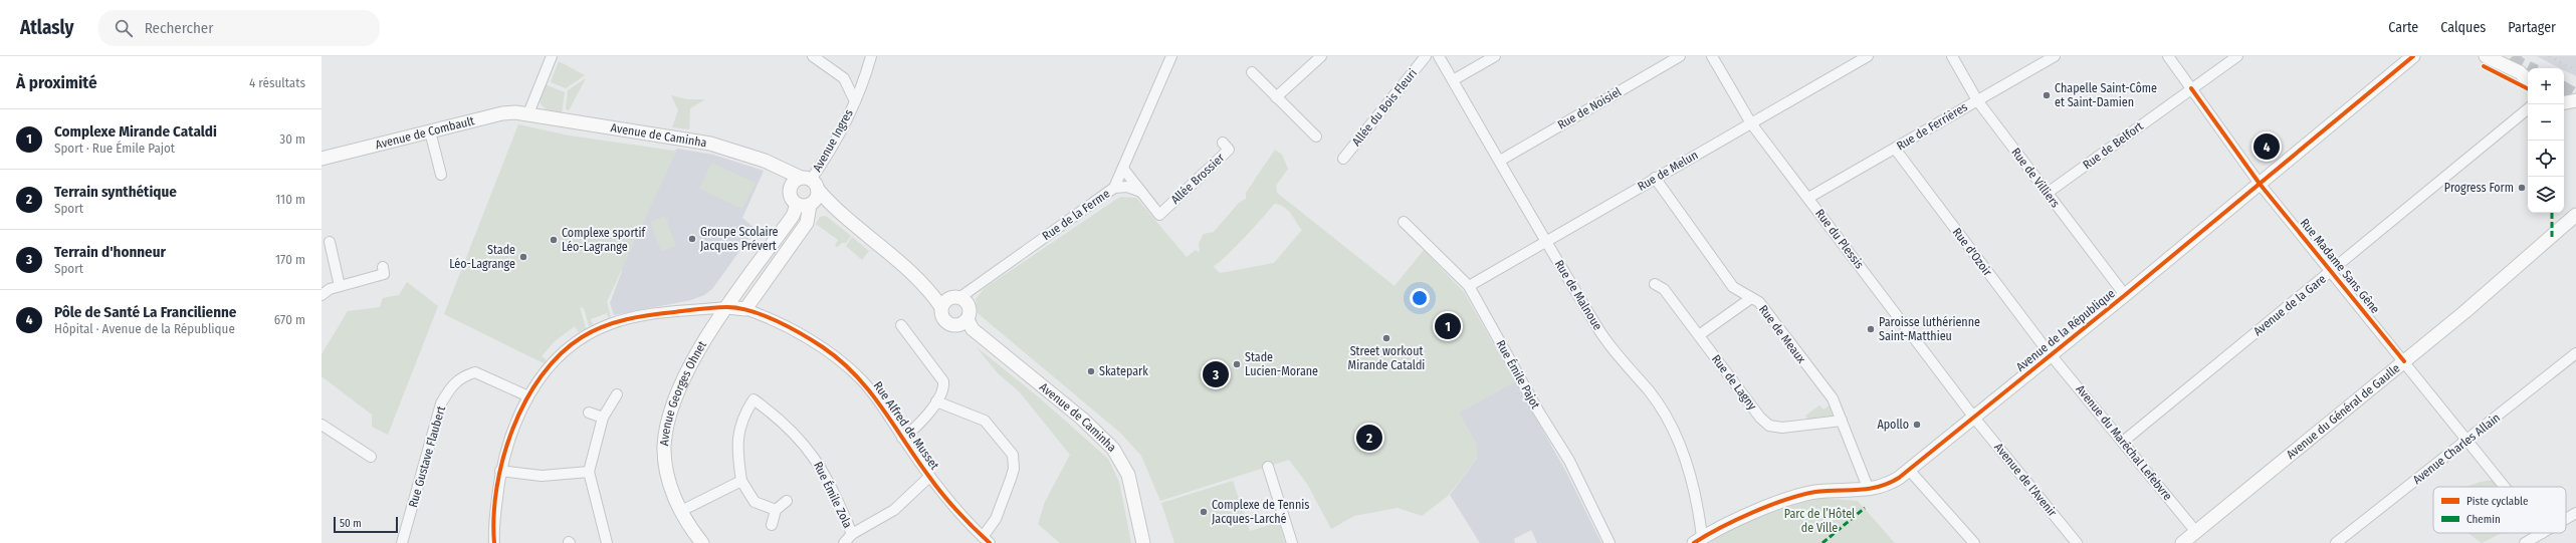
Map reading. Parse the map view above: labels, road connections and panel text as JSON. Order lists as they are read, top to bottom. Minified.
{"streets":{"street":["Allée du Bois Fleuri","Rue de Noisiel","Rue de Ferrières","Avenue de Combault","Avenue de Caminha","Avenue Ingres","Rue de Belfort","Rue de Melun","Rue de Villiers","Allée Brossier","Rue de la Ferme","Rue du Plessis","Rue d'Ozoir","Rue Madame Sans Gêne","Rue de Malnoue","Avenue de la Gare","Avenue de la République","Rue de Meaux","Rue Émile Pajot","Rue de Lagny","Avenue Georges Ohnet","Avenue du Général de Gaulle","Rue Alfred de Musset","Avenue du Maréchal Lefebvre","Avenue Charles Allain","Rue Gustave Flaubert","Avenue de l'Avenir","Rue Émile Zola"]},"crossings":[["Rue de Noisiel","Rue de Malnoue"],["Rue de Ferrières","Rue de Villiers"],["Rue de Ferrières","Rue du Plessis"],["Rue de Ferrières","Rue d'Ozoir"],["Avenue de Combault","Avenue de Caminha"],["Avenue de Caminha","Avenue Ingres"],["Avenue de Caminha","Avenue Georges Ohnet"],["Rue de Belfort","Rue de Villiers"],["Rue de Belfort","Rue Madame Sans Gêne"],["Rue de Melun","Rue du Plessis"],["Rue de Melun","Rue de Malnoue"],["Rue de Melun","Rue de Meaux"],["Rue de Melun","Rue Émile Pajot"],["Rue de Villiers","Avenue de la République"],["Rue du Plessis","Avenue de la République"],["Rue du Plessis","Avenue de l'Avenir"],["Rue d'Ozoir","Avenue de la République"],["Rue d'Ozoir","Avenue du Maréchal Lefebvre"],["Rue Madame Sans Gêne","Avenue de la Gare"],["Rue Madame Sans Gêne","Avenue de la République"],["Rue Madame Sans Gêne","Avenue du Général de Gaulle"],["Rue Madame Sans Gêne","Avenue Charles Allain"],["Rue de Malnoue","Avenue de la République"],["Avenue de la Gare","Avenue du Maréchal Lefebvre"],["Avenue de la République","Rue de Meaux"],["Avenue de la République","Avenue du Maréchal Lefebvre"],["Avenue de la République","Avenue de l'Avenir"],["Rue de Meaux","Rue de Lagny"],["Avenue Georges Ohnet","Rue Alfred de Musset"],["Avenue du Général de Gaulle","Avenue du Maréchal Lefebvre"]],"parks":["Parc de l’Hôtel de Ville"],"places":["Chapelle Saint-Côme et Saint-Damien","Progress Form","Groupe Scolaire Jacques Prévert","Complexe sportif Léo-Lagrange","Stade Léo-Lagrange","Paroisse luthérienne Saint-Matthieu","Street workout Mirande Cataldi","Stade Lucien-Morane","Skatepark","Apollo","Complexe de Tennis Jacques-Larché"],"legend":["Piste cyclable","Chemin"],"scale_bar":"50 m","page":{"header":"Atlasly","search":"Rechercher","nav":["Carte","Calques","Partager"],"heading":["À proximité","4 résultats"],"map_buttons":["+","−"],"list":[{"mark":"1","name":"Complexe Mirande Cataldi","note":"Sport · Rue Émile Pajot","value":"30 m"},{"mark":"2","name":"Terrain synthétique","note":"Sport","value":"110 m"},{"mark":"3","name":"Terrain d'honneur","note":"Sport","value":"170 m"},{"mark":"4","name":"Pôle de Santé La Francilienne","note":"Hôpital · Avenue de la République","value":"670 m"}],"pins":["4","1","3","2"],"scale":"50 m"}}
